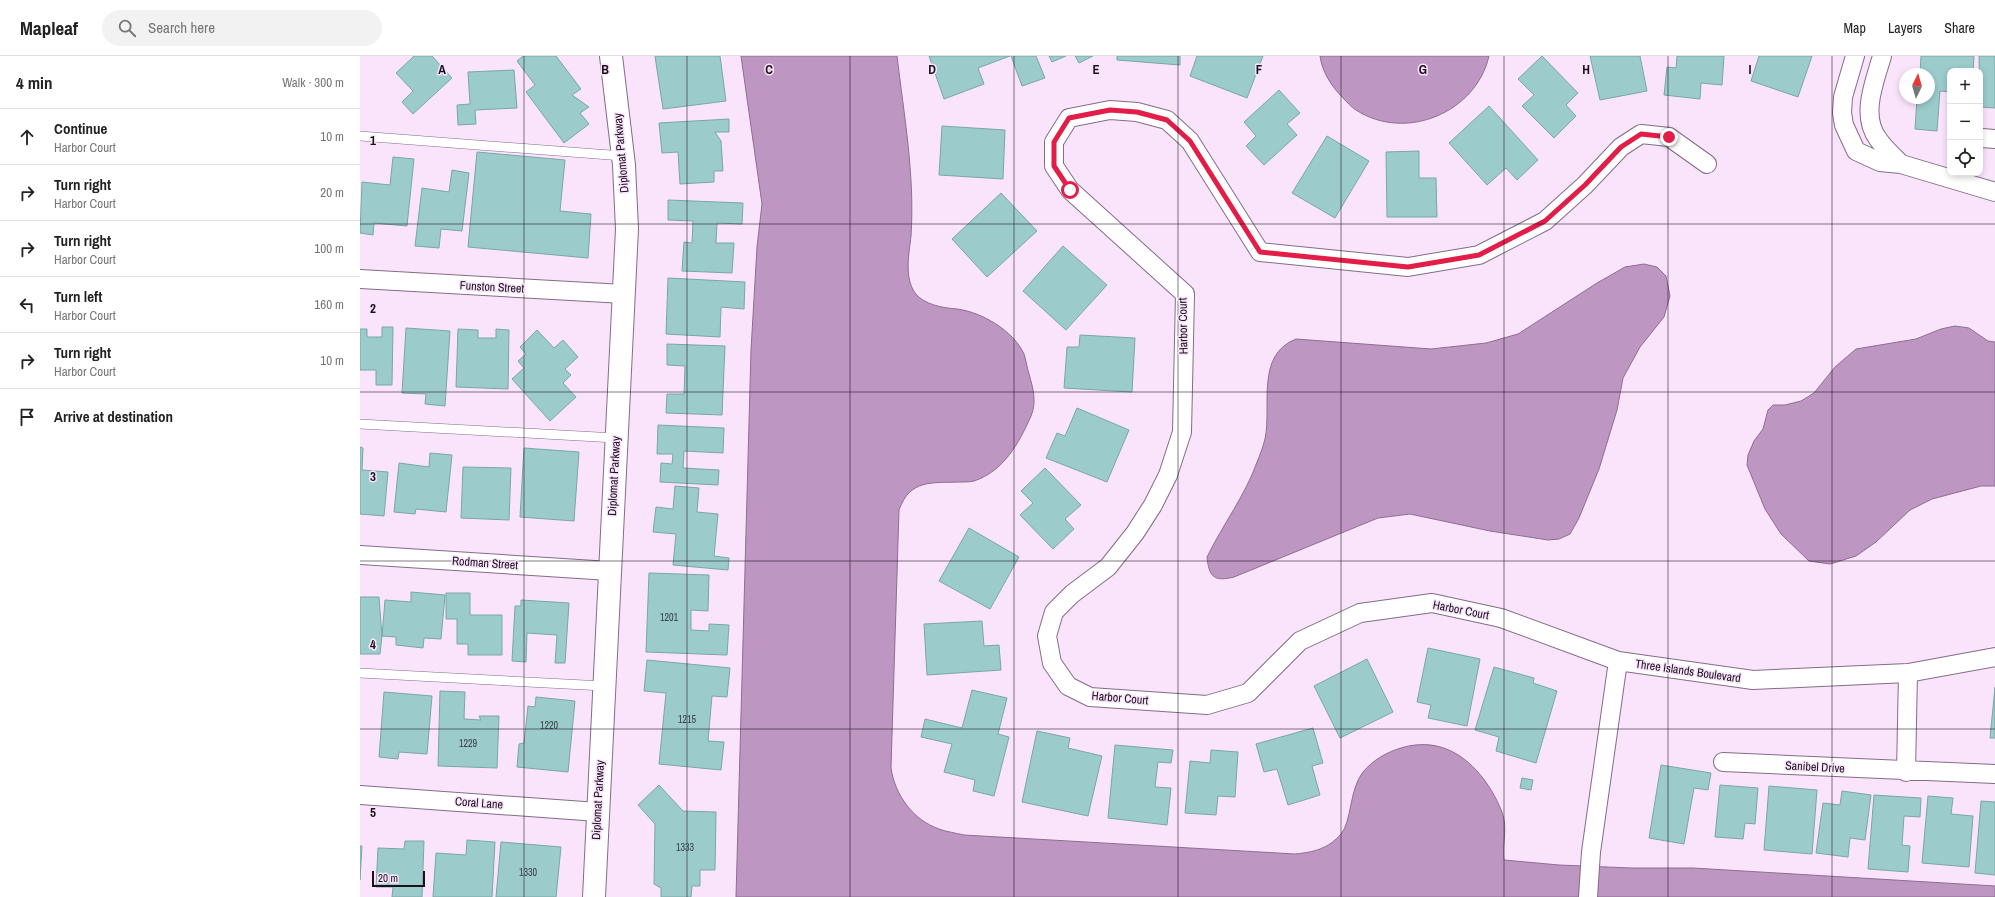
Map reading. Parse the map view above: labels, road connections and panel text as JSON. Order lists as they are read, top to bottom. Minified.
{"streets":{"street":["Diplomat Parkway","Funston Street","Harbor Court","Rodman Street","Three Islands Boulevard","Sanibel Drive","Coral Lane"]},"crossings":[["Diplomat Parkway","Funston Street"],["Diplomat Parkway","Rodman Street"],["Diplomat Parkway","Coral Lane"],["Harbor Court","Three Islands Boulevard"]],"house_numbers":["1201","1215","1220","1229","1333","1330"],"scale_bar":"20 m","north":"top","page":{"header":"Mapleaf","search":"Search here","nav":["Map","Layers","Share"],"heading":["4 min","Walk · 300 m"],"map_buttons":["+","−"],"list":[["Continue","Harbor Court","10 m"],["Turn right","Harbor Court","20 m"],["Turn right","Harbor Court","100 m"],["Turn left","Harbor Court","160 m"],["Turn right","Harbor Court","10 m"],"Arrive at destination"],"scale":"20 m"},"grid":{"columns":["A","B","C","D","E","F","G","H","I"],"rows":["1","2","3","4","5"]}}
